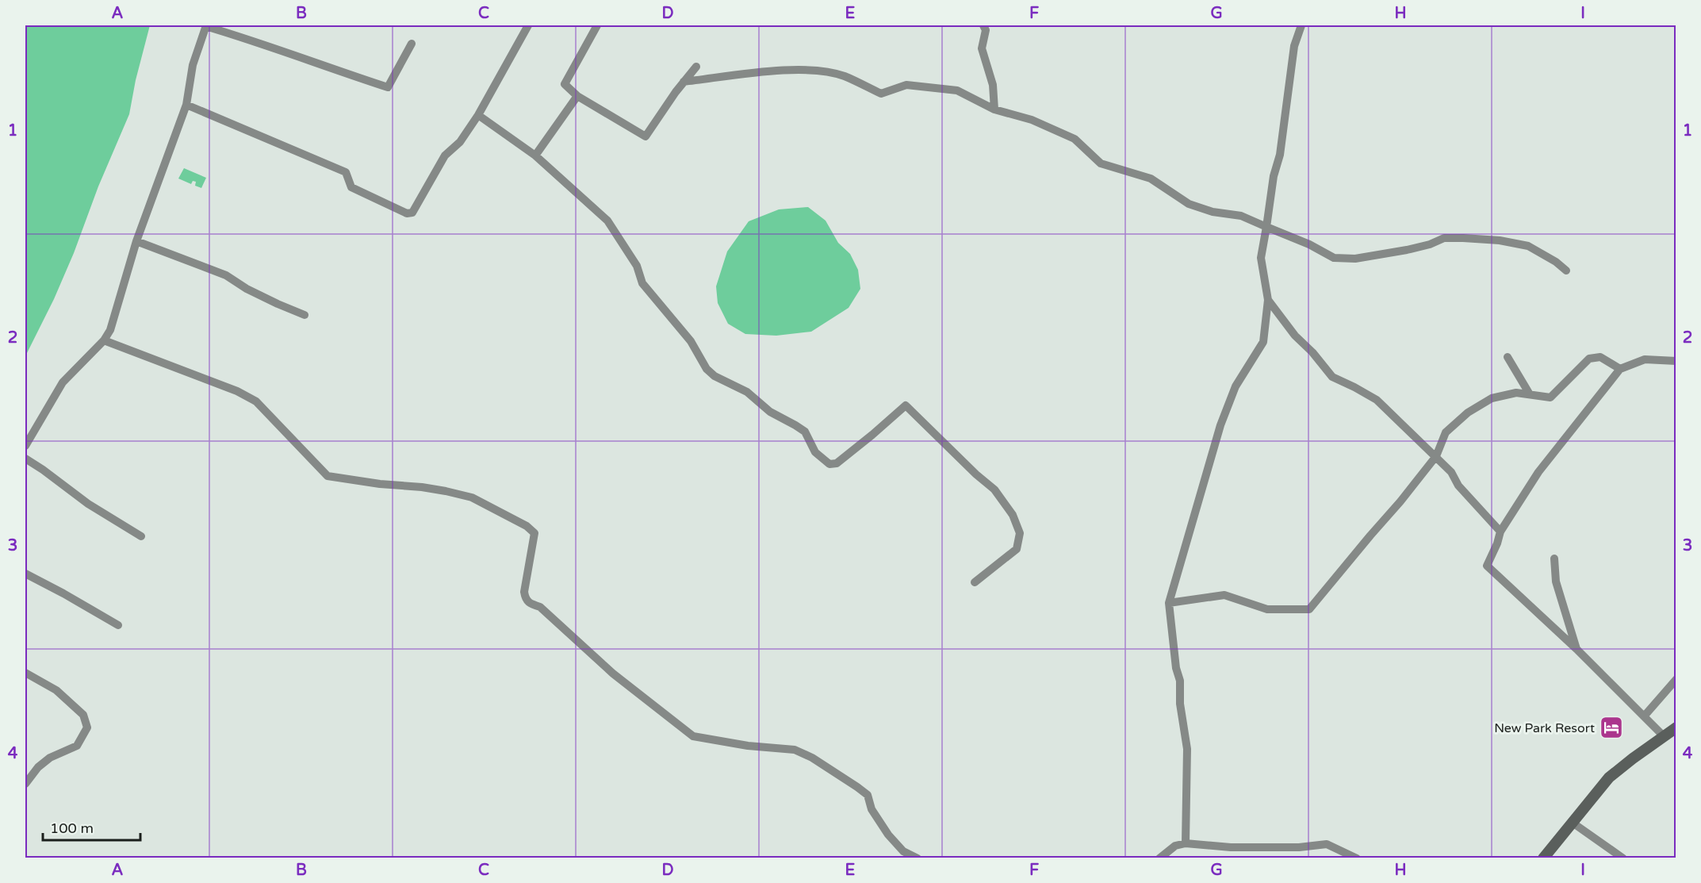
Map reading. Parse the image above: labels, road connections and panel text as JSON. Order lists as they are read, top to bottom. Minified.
{"places":{"hotel":["New Park Resort"]},"scale_bar":"100 m","grid":{"columns":["A","B","C","D","E","F","G","H","I"],"rows":["1","2","3","4"]}}
